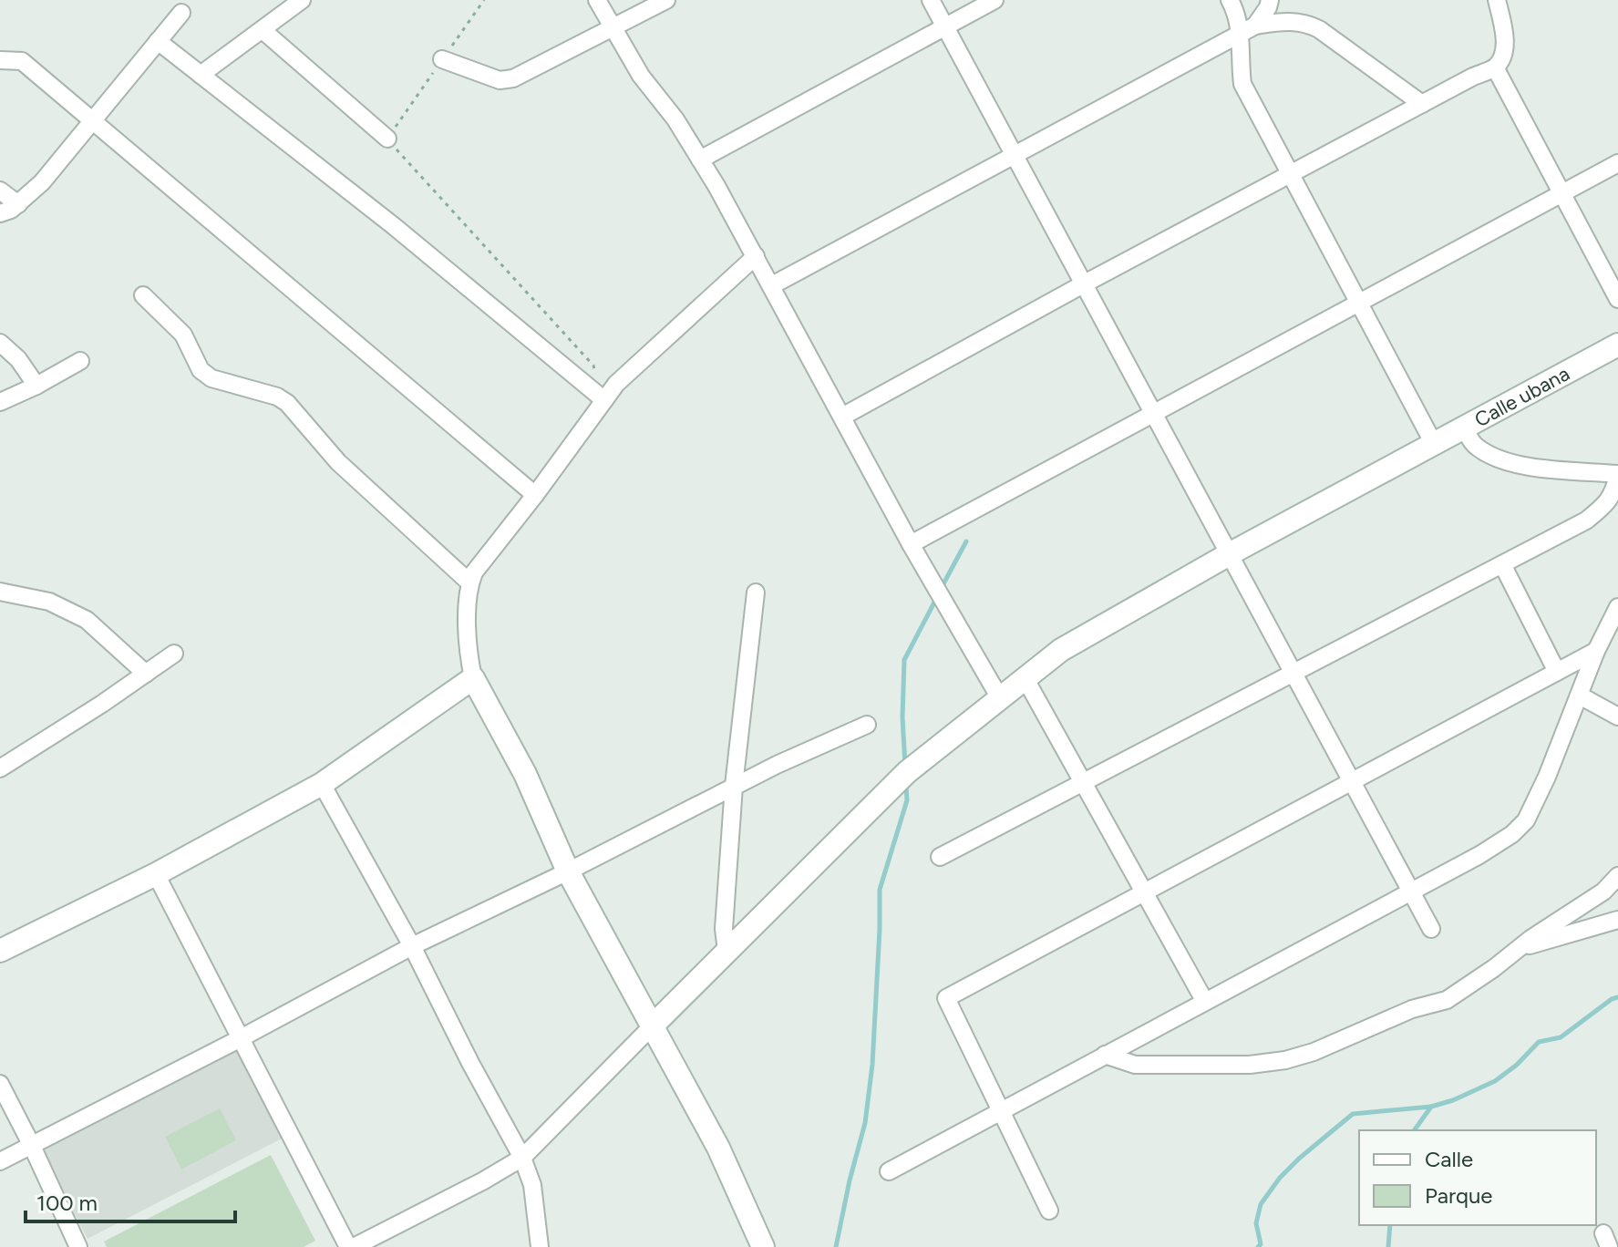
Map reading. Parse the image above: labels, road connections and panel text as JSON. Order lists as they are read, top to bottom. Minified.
{"streets":{"street":["Calle ubana"]},"legend":["Calle","Parque"],"scale_bar":"100 m"}
